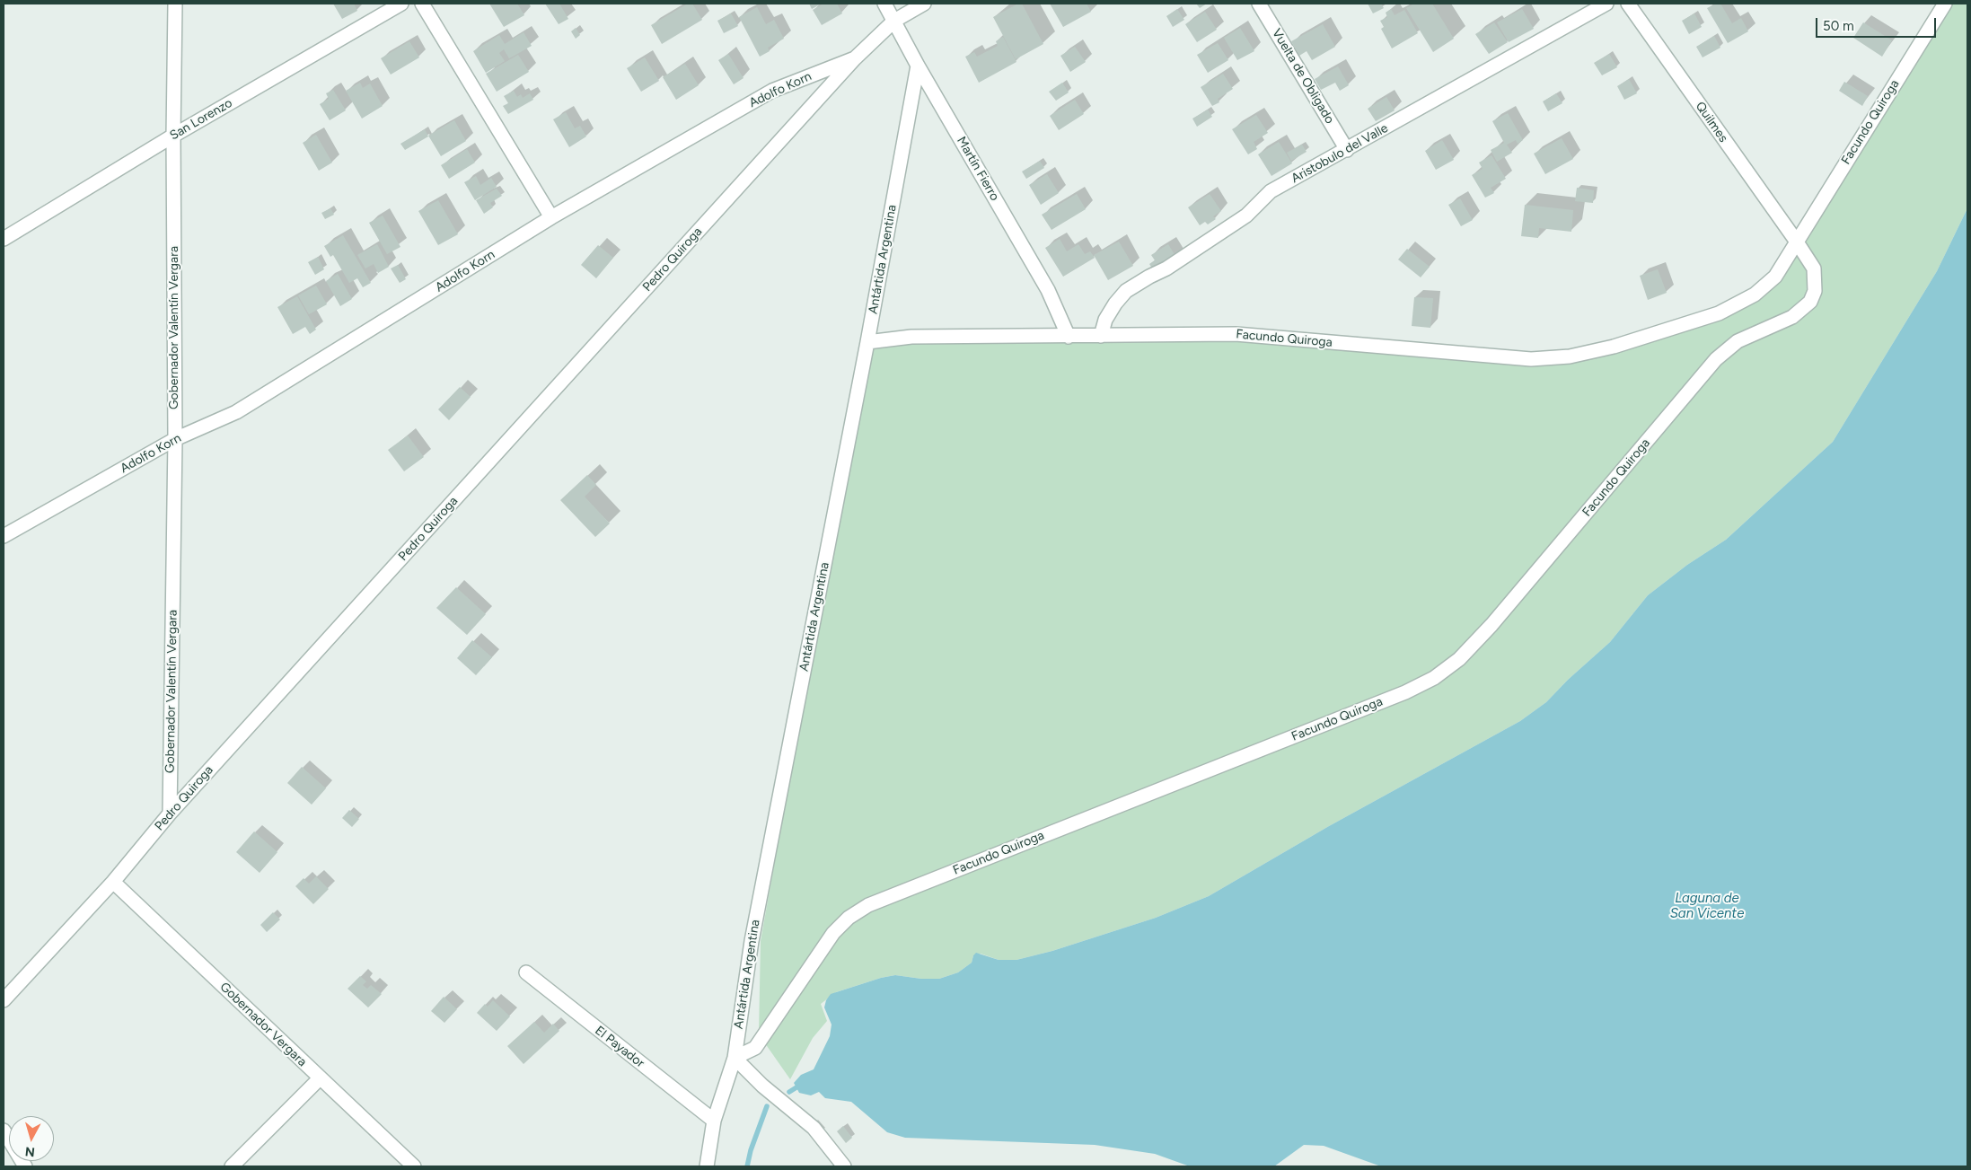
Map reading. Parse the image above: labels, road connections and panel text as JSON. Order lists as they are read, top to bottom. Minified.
{"streets":{"street":["Vuelta de Obligado","Adolfo Korn","San Lorenzo","Quilmes","Facundo Quiroga","Aristobulo del Valle","Martín Fierro","Pedro Quiroga","Antártida Argentina","Gobernador Valentín Vergara","Gobernador Vergara","El Payador"]},"crossings":[["Vuelta de Obligado","Aristobulo del Valle"],["Adolfo Korn","Martín Fierro"],["Adolfo Korn","Pedro Quiroga"],["Adolfo Korn","Gobernador Valentín Vergara"],["San Lorenzo","Gobernador Valentín Vergara"],["Quilmes","Facundo Quiroga"],["Facundo Quiroga","Aristobulo del Valle"],["Facundo Quiroga","Martín Fierro"],["Facundo Quiroga","Antártida Argentina"],["Martín Fierro","Antártida Argentina"],["Pedro Quiroga","Gobernador Valentín Vergara"],["Pedro Quiroga","Gobernador Vergara"],["Antártida Argentina","El Payador"]],"water":["Laguna de San Vicente"],"scale_bar":"50 m","north":"bottom"}
